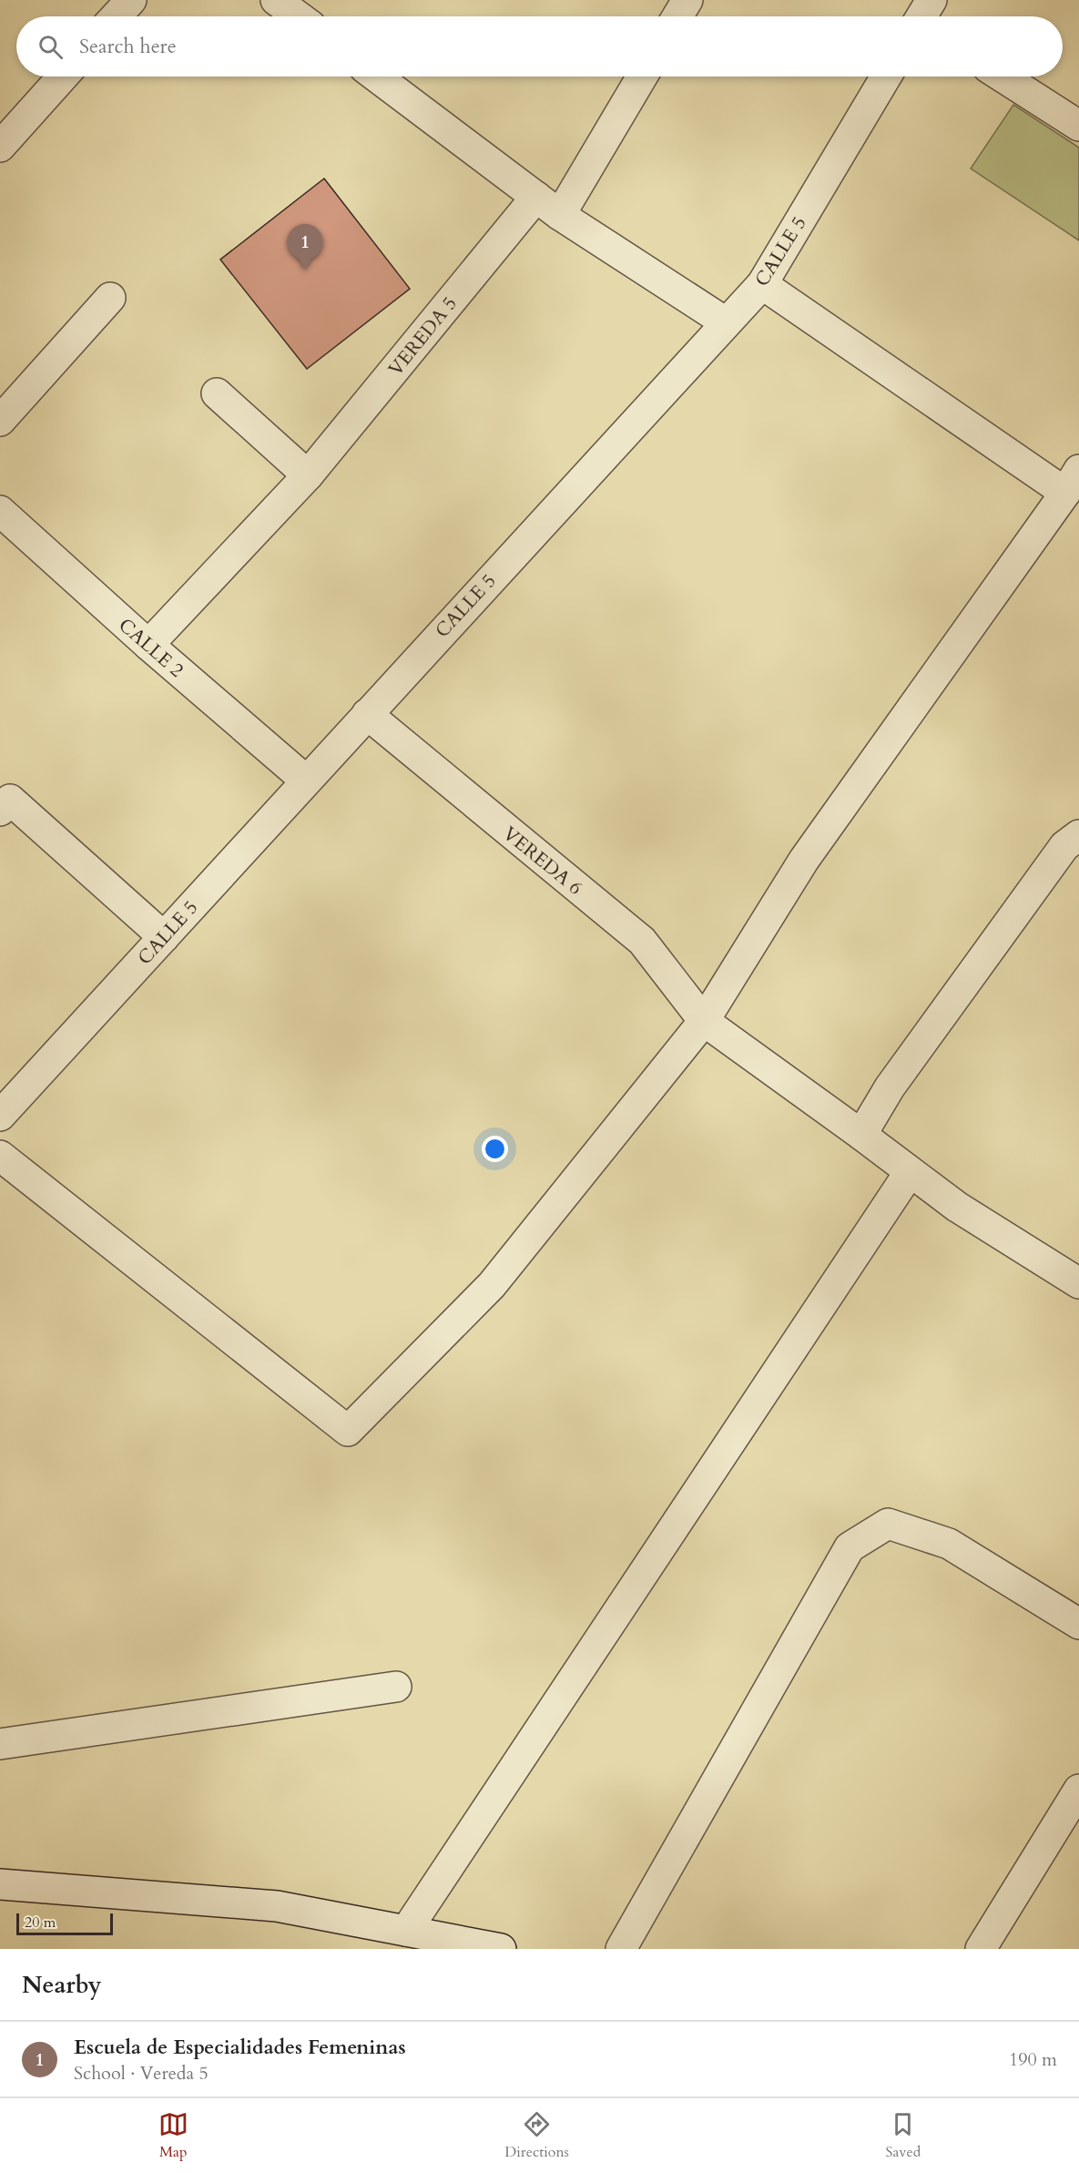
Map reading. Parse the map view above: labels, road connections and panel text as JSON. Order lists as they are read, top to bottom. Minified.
{"streets":{"street":["CALLE 5","VEREDA 5","CALLE 2","VEREDA 6"]},"crossings":[["CALLE 5","CALLE 2"],["CALLE 5","VEREDA 6"],["VEREDA 5","CALLE 2"]],"scale_bar":"20 m","page":{"search":"Search here","pins":"1","scale":"20 m","heading":"Nearby","list":[{"mark":"1","name":"Escuela de Especialidades Femeninas","note":"School · Vereda 5","value":"190 m"}],"nav":["Map","Directions","Saved"]}}
